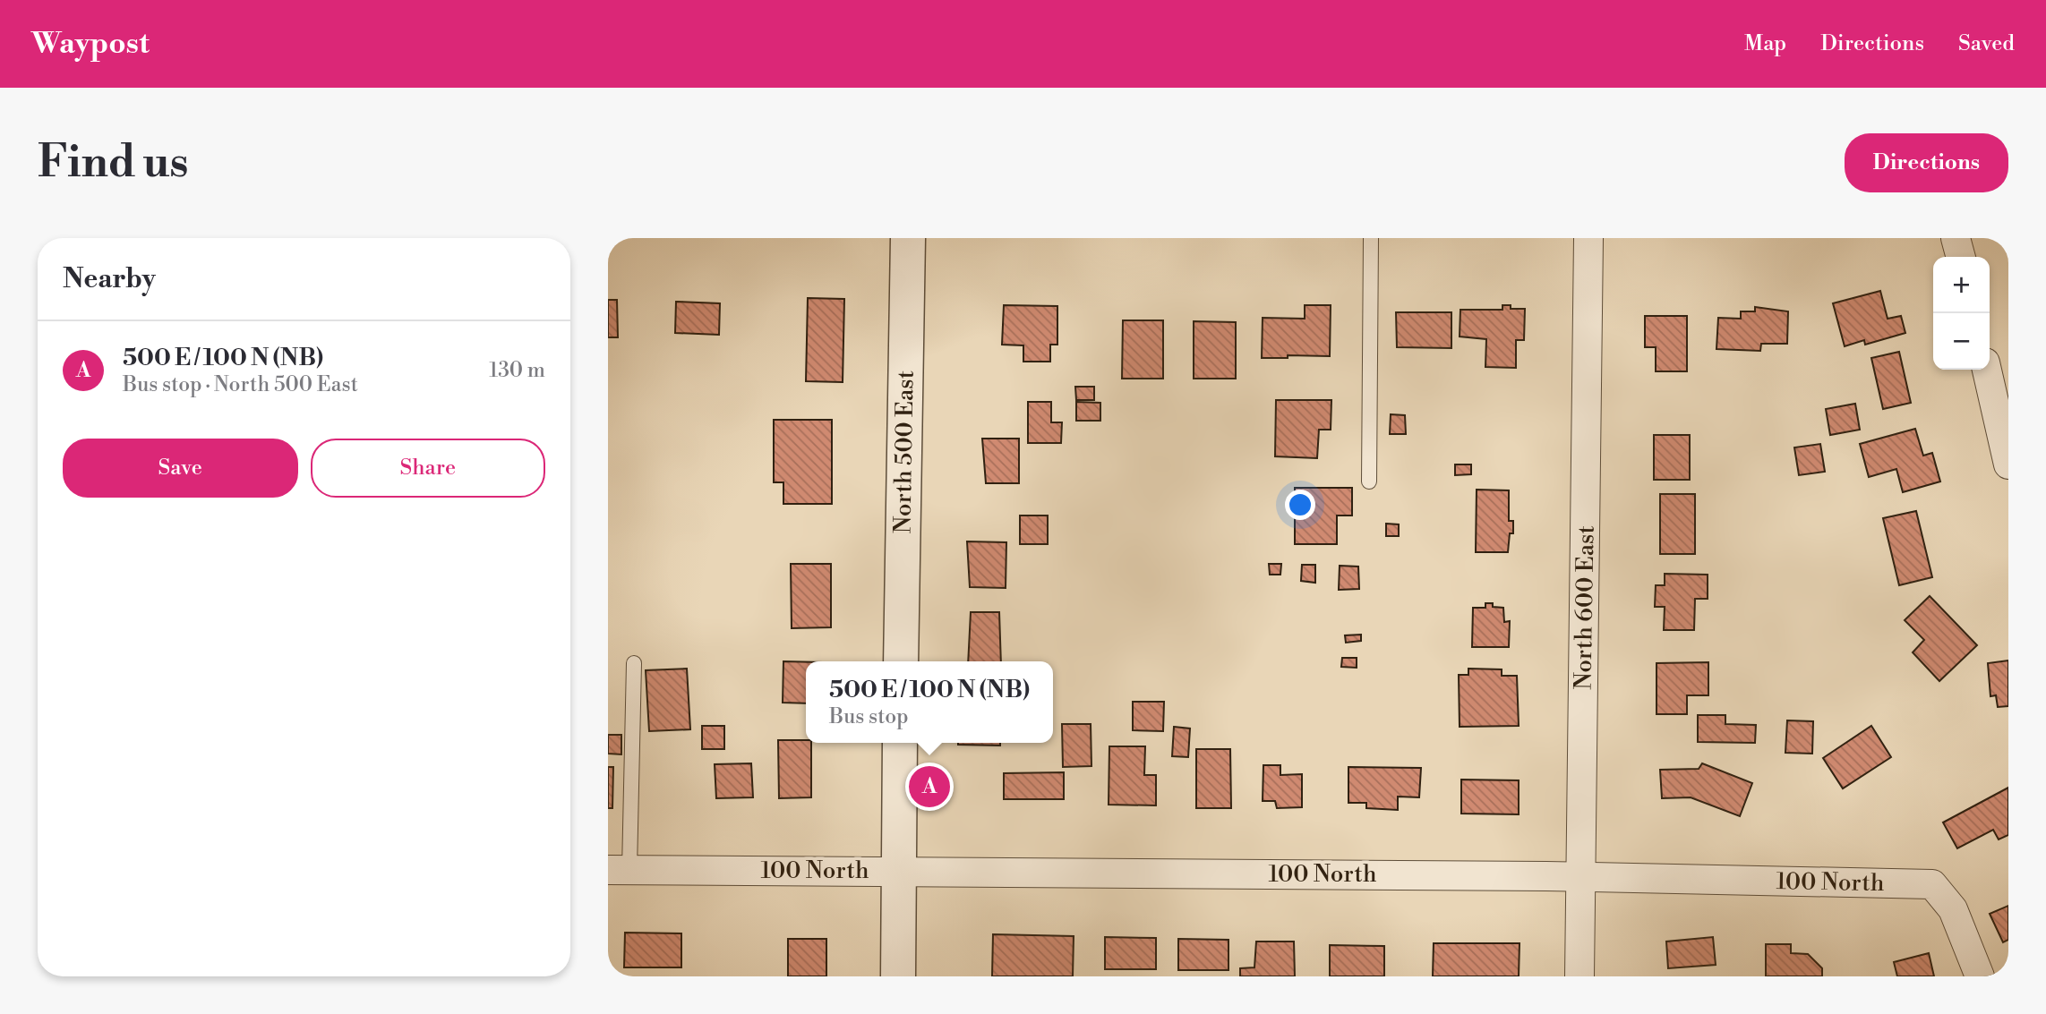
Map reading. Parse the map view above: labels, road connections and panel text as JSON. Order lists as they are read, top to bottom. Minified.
{"streets":{"street":["North 500 East","North 600 East","100 North"]},"crossings":[["North 600 East","100 North"]],"page":{"header":"Waypost","nav":["Map","Directions","Saved"],"buttons":["Directions",["Save","Share"]],"title":"Find us","heading":"Nearby","map_buttons":["+","−"],"list":[{"mark":"A","name":"500 E / 100 N (NB)","note":"Bus stop · North 500 East","value":"130 m"}],"popup":["500 E / 100 N (NB)","Bus stop"],"pins":"A"}}
